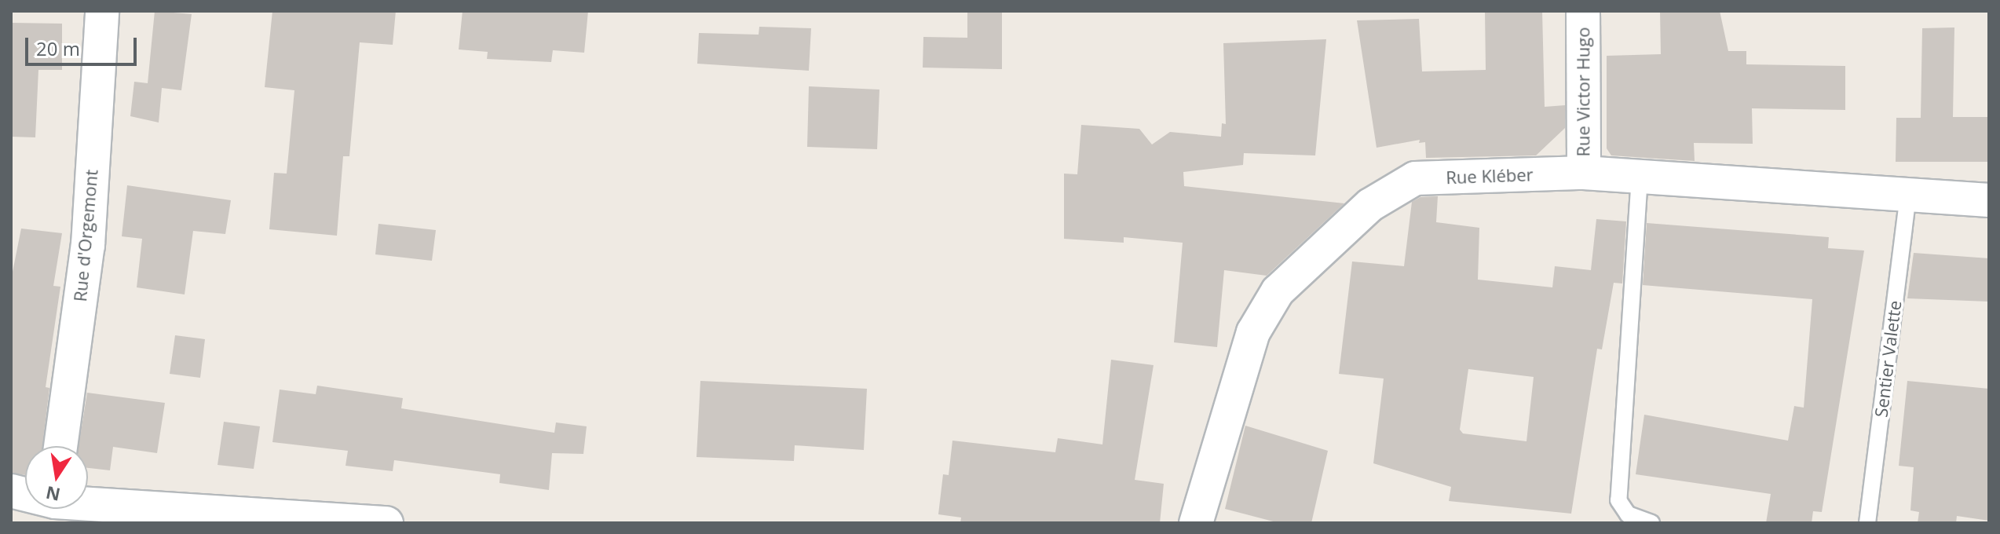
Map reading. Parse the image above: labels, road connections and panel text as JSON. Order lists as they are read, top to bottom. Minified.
{"streets":{"street":["Rue Victor Hugo","Rue Kléber","Rue d'Orgemont"],"lane":["Sentier Valette"]},"crossings":[["Rue Victor Hugo","Rue Kléber"],["Rue Kléber","Sentier Valette"]],"scale_bar":"20 m","north":"bottom"}
